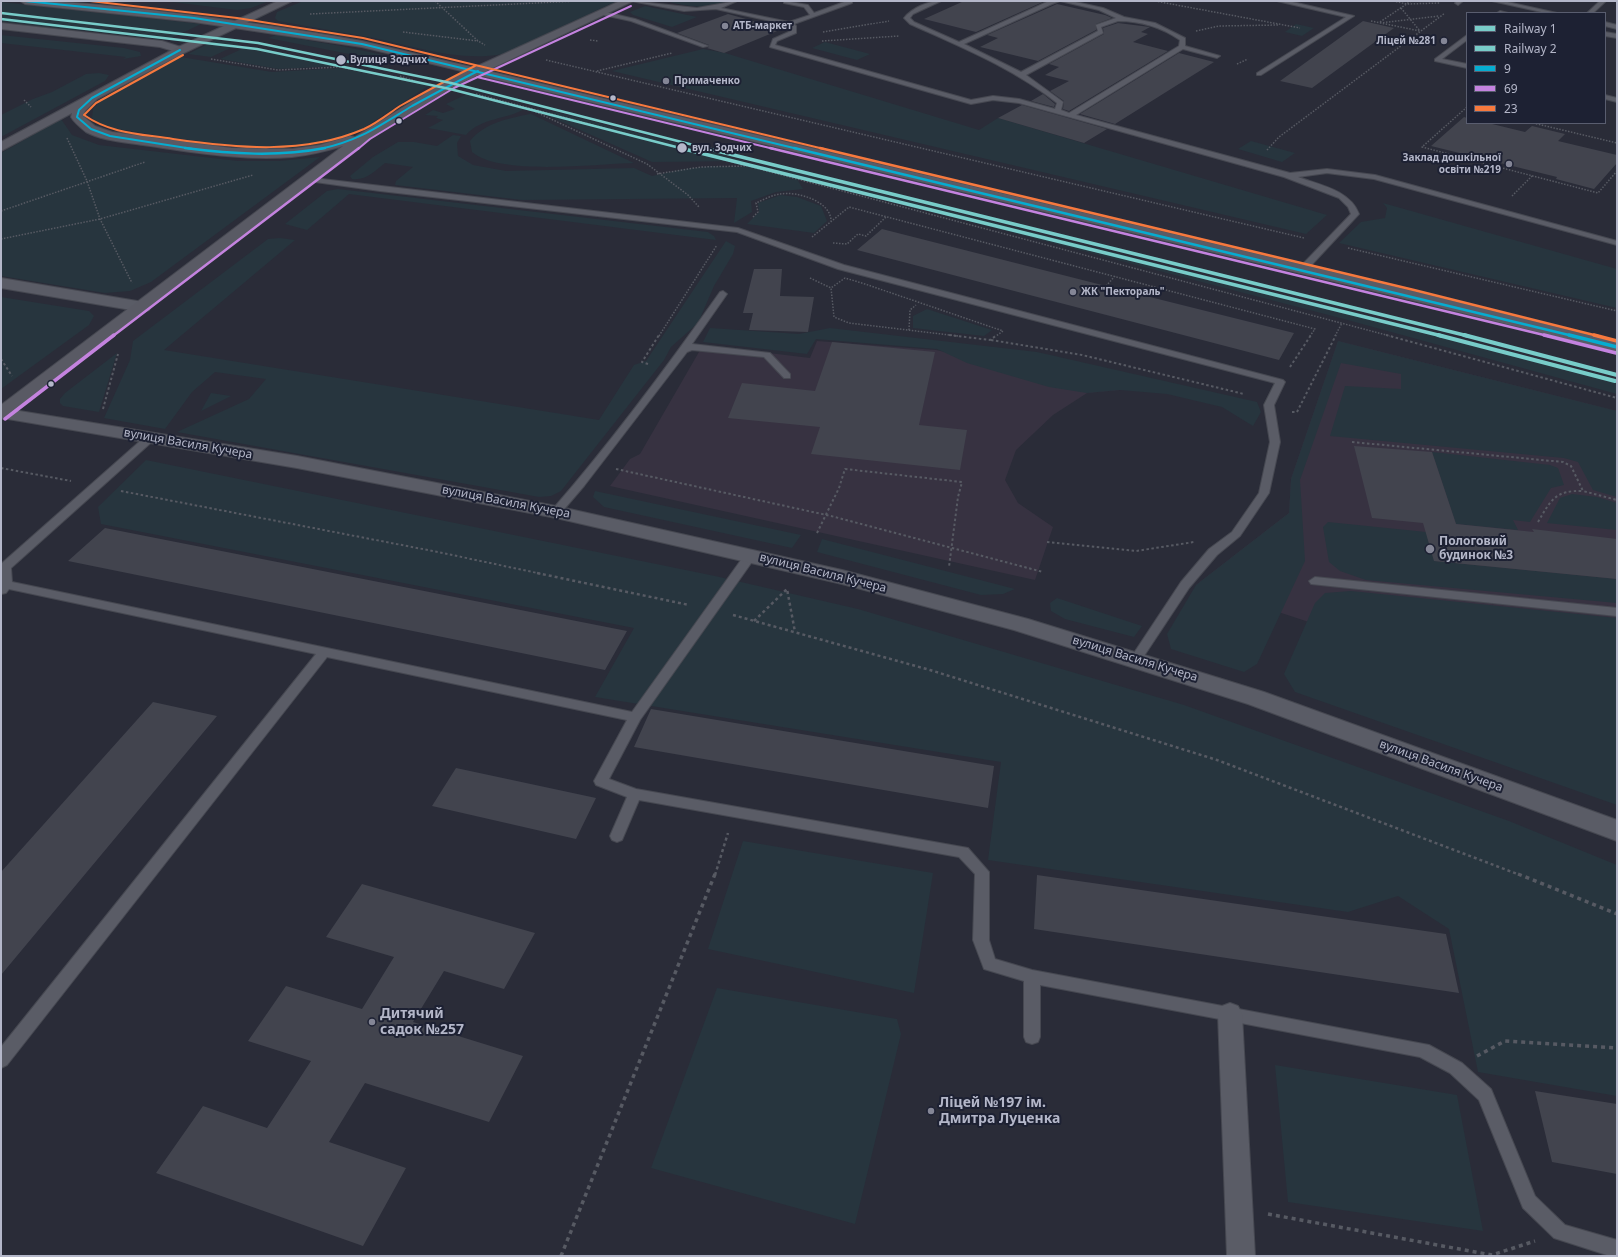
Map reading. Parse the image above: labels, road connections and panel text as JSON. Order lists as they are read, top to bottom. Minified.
{"streets":{"street":["вулиця Василя Кучера"]},"places":["АТБ-маркет","Ліцей №281","Вулиця Зодчих","Примаченко","вул. Зодчих","Заклад дошкільної освіти №219","ЖК \"Пектораль\"","Пологовий будинок №3","Дитячий садок №257","Ліцей №197 ім. Дмитра Луценка"],"lines":["transit line 9","transit line 23","transit line 69","rail line 1","rail line 2"],"legend":["Railway 1","Railway 2","9","69","23"]}
